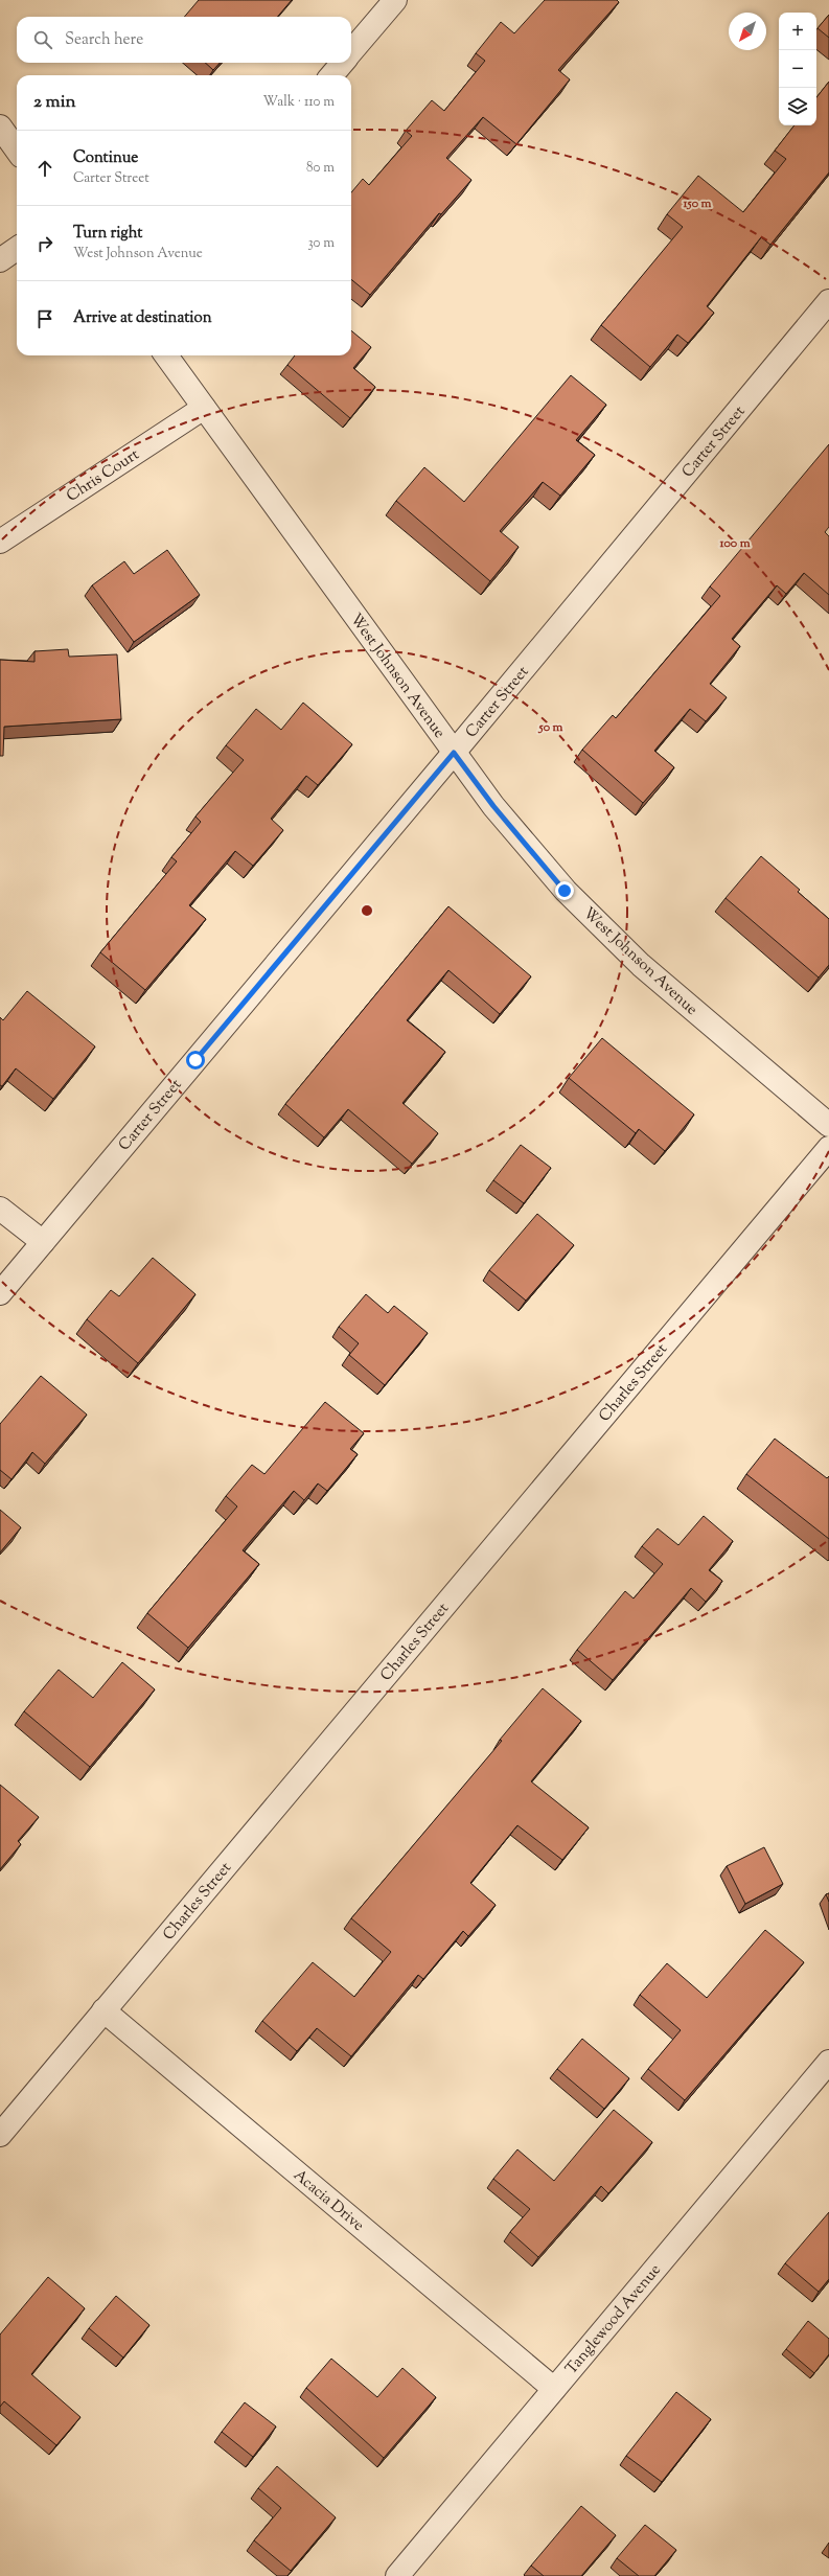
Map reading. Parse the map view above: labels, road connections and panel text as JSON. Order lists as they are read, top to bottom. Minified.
{"streets":{"street":["Carter Street","Chris Court","West Johnson Avenue","Charles Street","Acacia Drive","Tanglewood Avenue"]},"crossings":[["Carter Street","West Johnson Avenue"],["Chris Court","West Johnson Avenue"],["Charles Street","Acacia Drive"],["Acacia Drive","Tanglewood Avenue"]],"north":"bottom left","page":{"map_buttons":["+","−"],"search":"Search here","heading":["2 min","Walk · 110 m"],"list":[["Continue","Carter Street","80 m"],["Turn right","West Johnson Avenue","30 m"],"Arrive at destination"]},"rings":["150 m","100 m","50 m"]}
